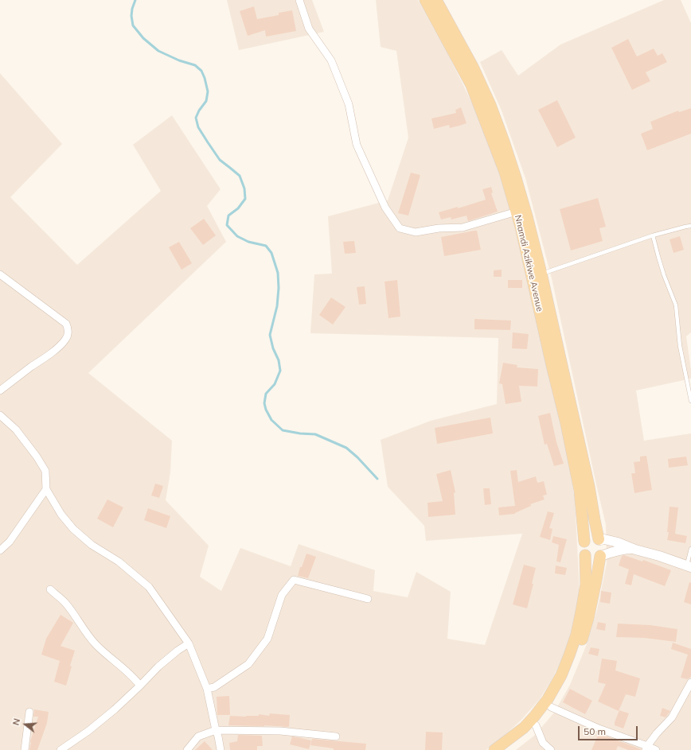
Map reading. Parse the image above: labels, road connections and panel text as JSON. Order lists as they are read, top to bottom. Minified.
{"streets":{"main road":["Nnamdi Azikiwe Avenue"]},"scale_bar":"50 m","north":"left"}
